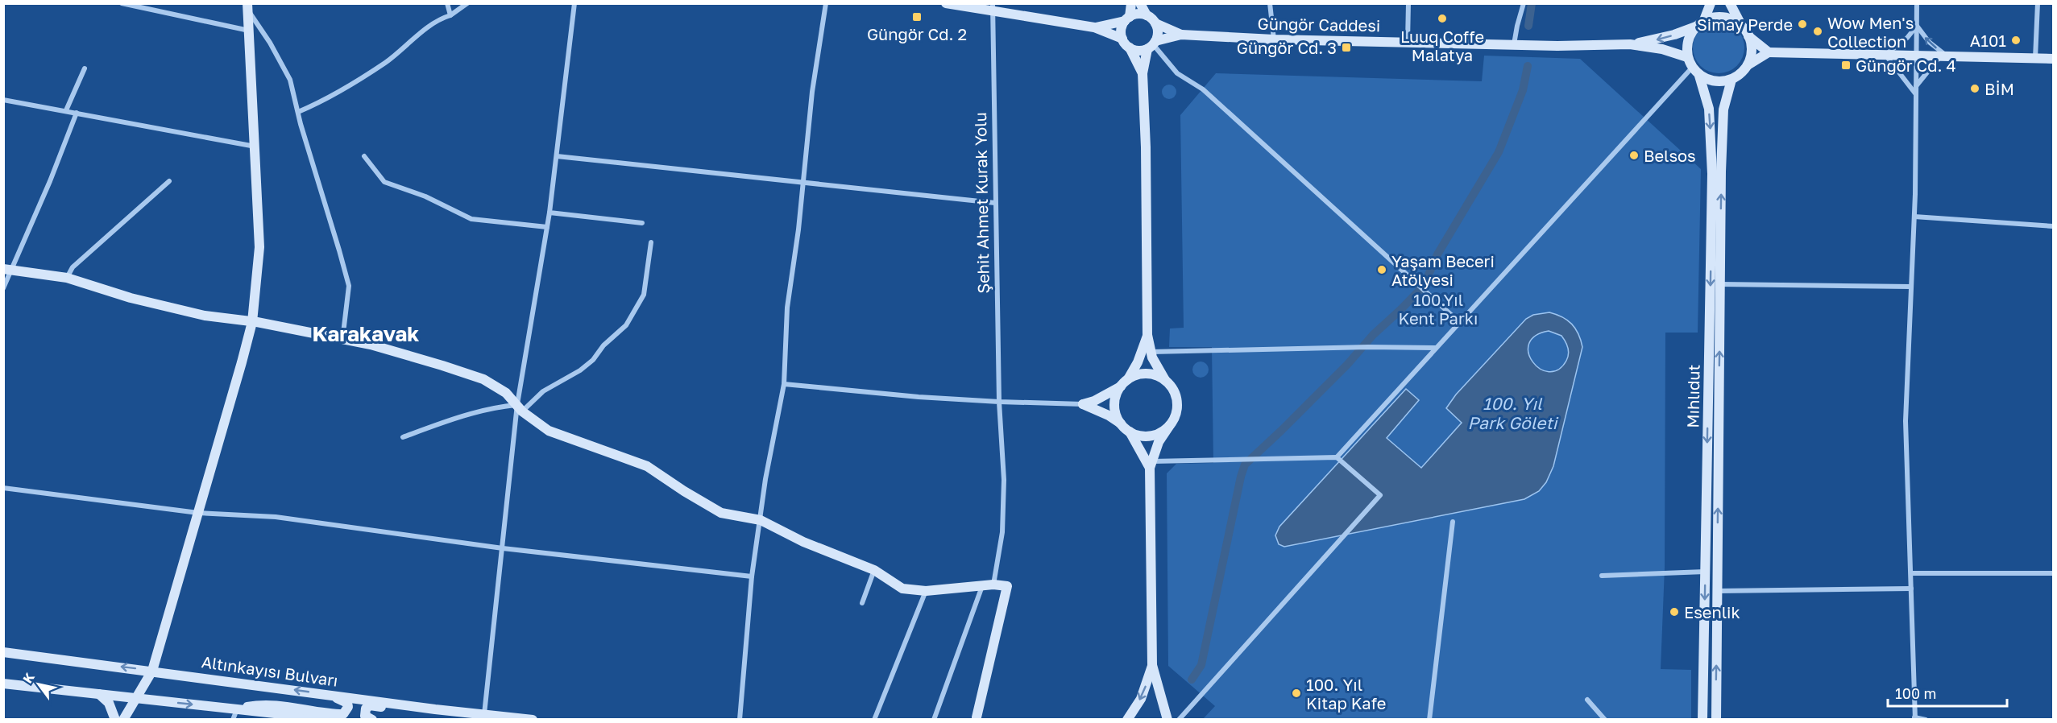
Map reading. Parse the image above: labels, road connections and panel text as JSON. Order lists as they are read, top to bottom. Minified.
{"streets":{"main road":["Güngör Caddesi","Mıhlıdut","Altınkayısı Bulvarı"],"street":["Şehit Ahmet Kurak Yolu"]},"districts":["Karakavak"],"water":["100. Yıl Park Göleti"],"parks":["100.Yıl Kent Parkı"],"places":{"transit":["Güngör Cd. 2","Güngör Cd. 3","Güngör Cd. 4"],"other":["Luuq Coffe Malatya","Simay Perde","Wow Men's Collection","A101","BİM","Belsos","Yaşam Beceri Atölyesi","Esenlik","100. Yıl Kitap Kafe"]},"scale_bar":"100 m","north":"top left"}
